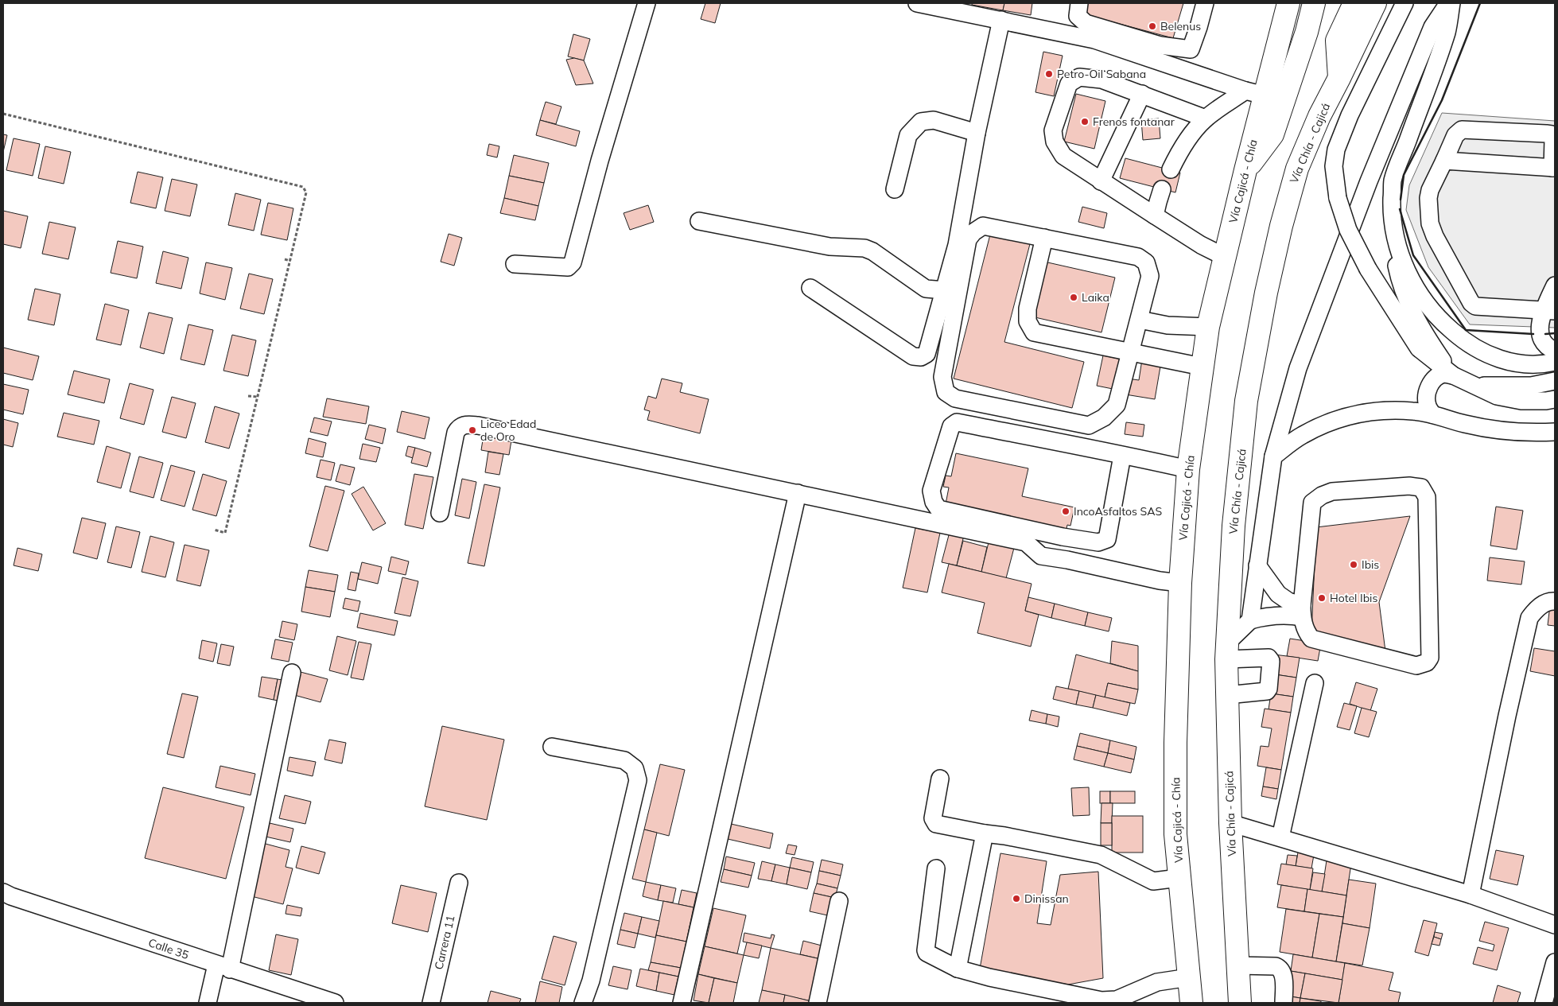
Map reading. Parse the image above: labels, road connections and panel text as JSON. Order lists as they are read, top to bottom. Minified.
{"streets":{"highway":["Vía Chía - Cajicá","Vía Cajicá - Chía"],"street":["Carrera 11","Calle 35"]},"places":["Belenus","Petro-Oil Sabana","Frenos fontanar","Laika","Liceo Edad de Oro","IncoAsfaltos SAS","Ibis","Hotel Ibis","Dinissan"]}
